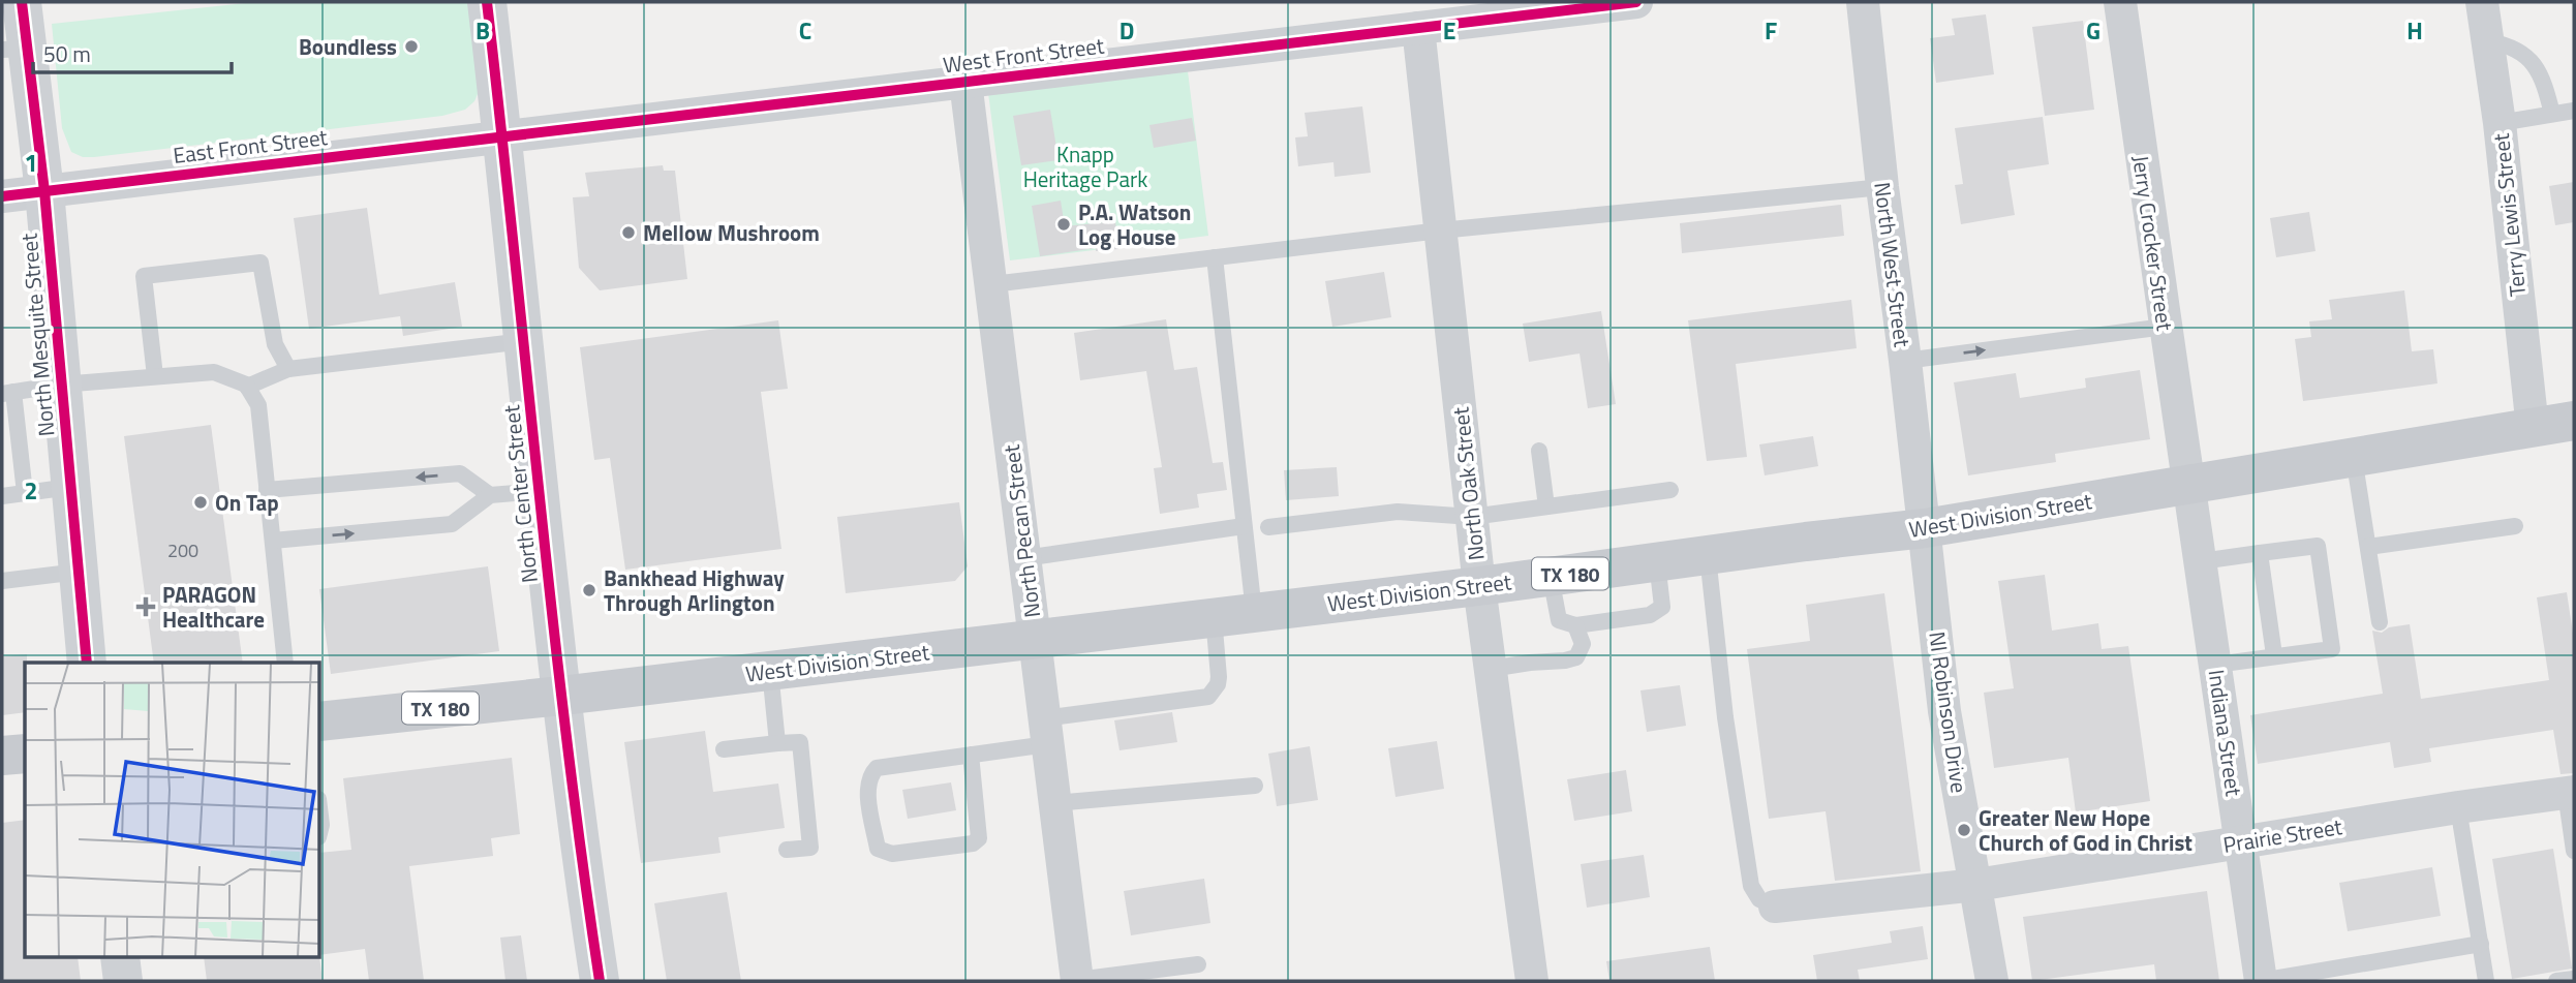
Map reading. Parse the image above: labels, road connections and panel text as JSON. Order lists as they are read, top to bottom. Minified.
{"streets":{"main road":["North Mesquite Street","North Center Street","West Division Street","TX 180"],"street":["West Front Street","East Front Street","Terry Lewis Street","Jerry Crocker Street","North West Street","North Oak Street","North Pecan Street","Nl Robinson Drive","Indiana Street","Prairie Street"]},"crossings":[["West Front Street","East Front Street"],["West Front Street","North Oak Street"],["West Front Street","North Center Street"],["West Front Street","North Pecan Street"],["East Front Street","North Mesquite Street"],["East Front Street","North Center Street"],["Terry Lewis Street","West Division Street"],["Jerry Crocker Street","West Division Street"],["Jerry Crocker Street","Indiana Street"],["North West Street","West Division Street"],["North West Street","Nl Robinson Drive"],["North Oak Street","West Division Street"],["North Center Street","West Division Street"],["North Center Street","TX 180"],["West Division Street","North Pecan Street"],["West Division Street","TX 180"],["West Division Street","Nl Robinson Drive"],["West Division Street","Indiana Street"],["Nl Robinson Drive","Prairie Street"],["Indiana Street","Prairie Street"]],"parks":["Knapp Heritage Park"],"places":{"other":["Boundless","P.A. Watson Log House","Mellow Mushroom","On Tap","Bankhead Highway Through Arlington","Greater New Hope Church of God in Christ"],"health":["PARAGON Healthcare"]},"house_numbers":["200"],"scale_bar":"50 m","grid":{"columns":["B","C","D","E","F","G","H"],"rows":["1","2"]}}
